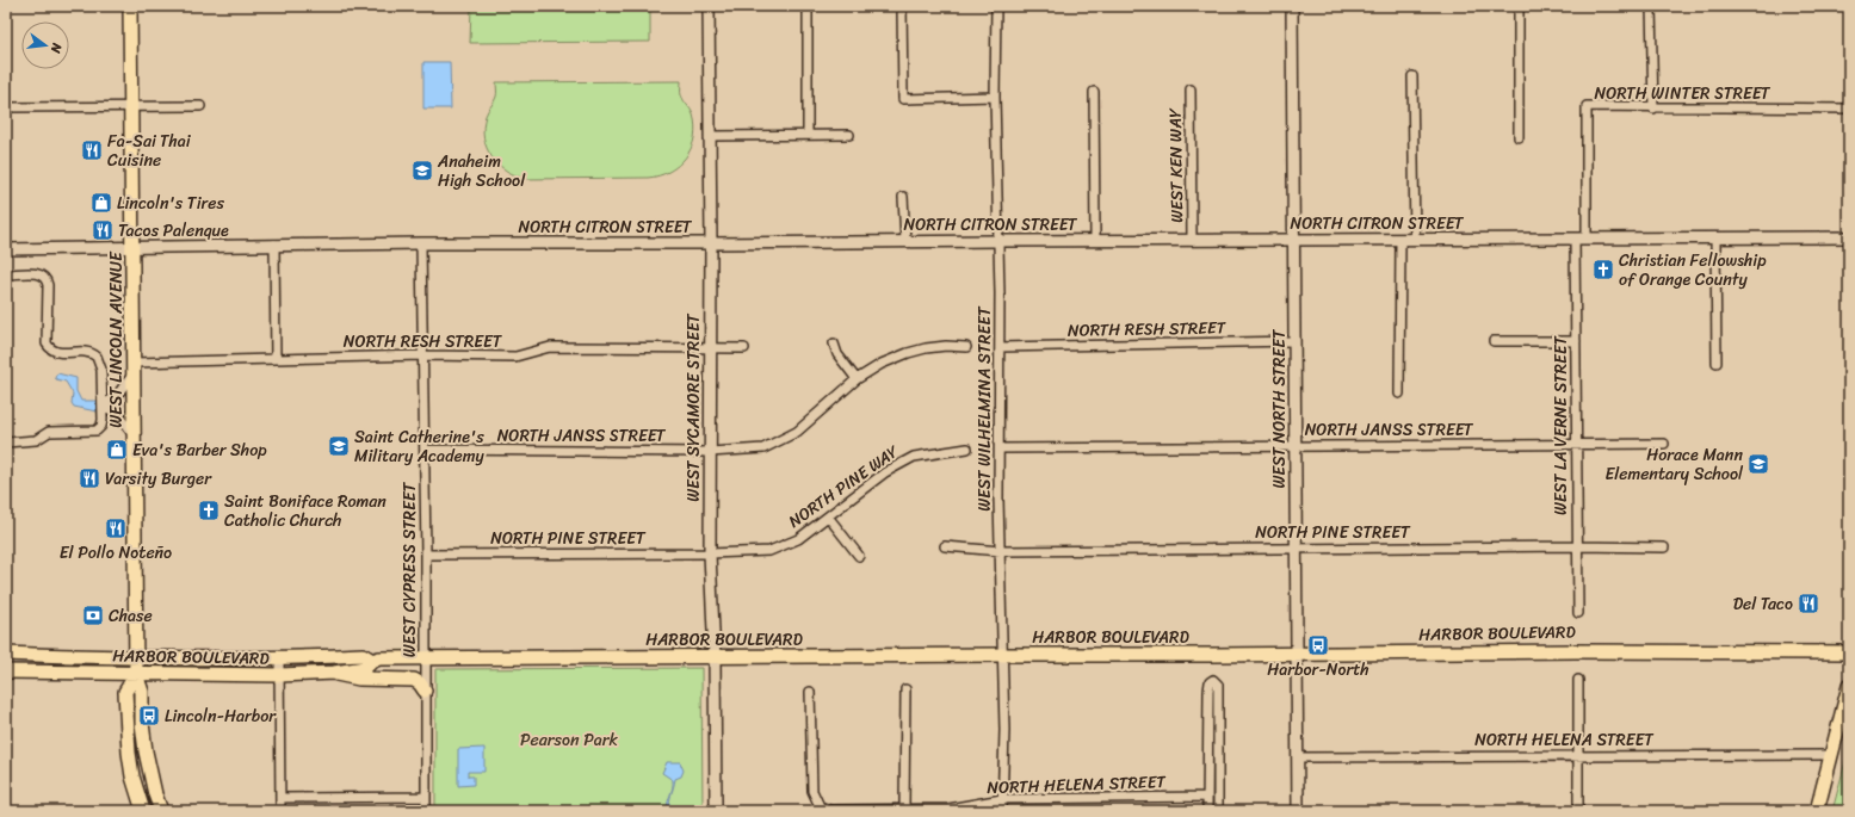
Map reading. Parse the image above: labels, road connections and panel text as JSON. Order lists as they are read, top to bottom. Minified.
{"streets":{"main road":["WEST LINCOLN AVENUE","HARBOR BOULEVARD"],"street":["NORTH WINTER STREET","WEST KEN WAY","NORTH CITRON STREET","NORTH RESH STREET","WEST SYCAMORE STREET","WEST WILHELMINA STREET","WEST NORTH STREET","WEST LA VERNE STREET","NORTH JANSS STREET","NORTH PINE WAY","NORTH PINE STREET","WEST CYPRESS STREET","NORTH HELENA STREET"]},"crossings":[["NORTH WINTER STREET","NORTH CITRON STREET"],["WEST KEN WAY","NORTH CITRON STREET"],["NORTH CITRON STREET","WEST LINCOLN AVENUE"],["NORTH CITRON STREET","WEST SYCAMORE STREET"],["NORTH CITRON STREET","WEST WILHELMINA STREET"],["NORTH CITRON STREET","WEST NORTH STREET"],["NORTH CITRON STREET","WEST LA VERNE STREET"],["NORTH CITRON STREET","WEST CYPRESS STREET"],["NORTH RESH STREET","WEST LINCOLN AVENUE"],["NORTH RESH STREET","WEST SYCAMORE STREET"],["NORTH RESH STREET","WEST WILHELMINA STREET"],["NORTH RESH STREET","WEST NORTH STREET"],["NORTH RESH STREET","WEST CYPRESS STREET"],["WEST LINCOLN AVENUE","HARBOR BOULEVARD"],["WEST SYCAMORE STREET","NORTH JANSS STREET"],["WEST SYCAMORE STREET","NORTH PINE WAY"],["WEST SYCAMORE STREET","NORTH PINE STREET"],["WEST SYCAMORE STREET","HARBOR BOULEVARD"],["WEST WILHELMINA STREET","NORTH JANSS STREET"],["WEST WILHELMINA STREET","NORTH PINE STREET"],["WEST WILHELMINA STREET","HARBOR BOULEVARD"],["WEST WILHELMINA STREET","NORTH HELENA STREET"],["WEST NORTH STREET","NORTH JANSS STREET"],["WEST NORTH STREET","NORTH PINE STREET"],["WEST NORTH STREET","HARBOR BOULEVARD"],["WEST NORTH STREET","NORTH HELENA STREET"],["WEST LA VERNE STREET","NORTH JANSS STREET"],["WEST LA VERNE STREET","NORTH PINE STREET"],["NORTH JANSS STREET","WEST CYPRESS STREET"],["NORTH PINE WAY","NORTH PINE STREET"],["NORTH PINE STREET","WEST CYPRESS STREET"],["WEST CYPRESS STREET","HARBOR BOULEVARD"]],"parks":["Pearson Park"],"places":{"restaurant":["Fa-Sai Thai Cuisine","Tacos Palenque","Varsity Burger","El Pollo Noteño","Del Taco"],"school or university":["Anaheim High School","Saint Catherine's Military Academy","Horace Mann Elementary School"],"shop":["Lincoln's Tires","Eva's Barber Shop"],"church":["Christian Fellowship of Orange County","Saint Boniface Roman Catholic Church"],"bank":["Chase"],"bus stop":["Harbor-North","Lincoln-Harbor"]},"north":"right"}
